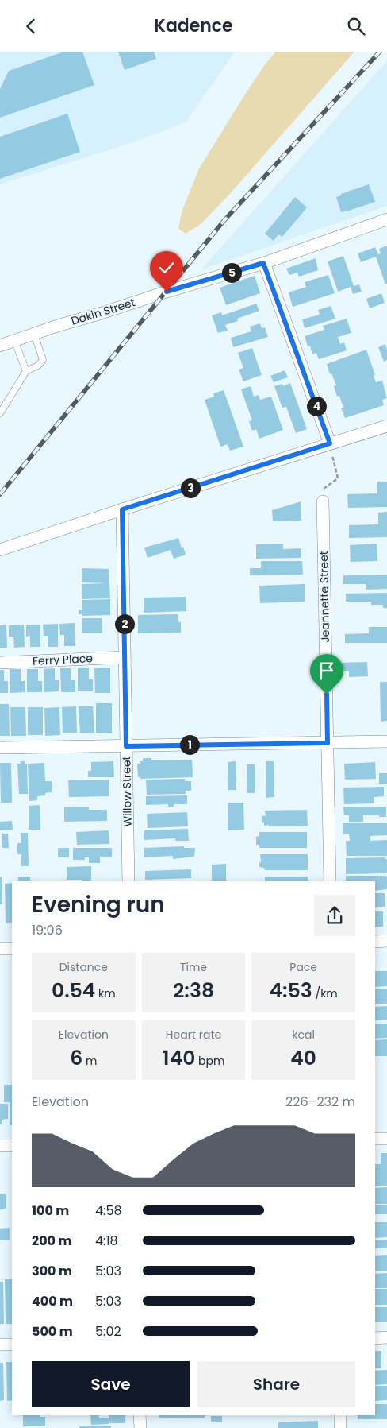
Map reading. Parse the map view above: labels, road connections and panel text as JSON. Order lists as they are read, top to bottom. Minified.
{"streets":{"street":["Dakin Street","Jeannette Street","Ferry Place","Willow Street"]},"crossings":[["Ferry Place","Willow Street"]],"page":{"header":"Kadence","pins":["5","4","3","2","1"],"heading":["Evening run","19:06"],"stats":[["Distance","0.54 km"],["Time","2:38"],["Pace","4:53 /km"],["Elevation","6 m"],["Heart rate","140 bpm"],["kcal","40"]],"chart":["Elevation","226–232 m"],"list":[{"name":"100 m","note":"4:58"},{"name":"200 m","note":"4:18"},{"name":"300 m","note":"5:03"},{"name":"400 m","note":"5:03"},{"name":"500 m","note":"5:02"}],"buttons":["Save","Share"]}}
